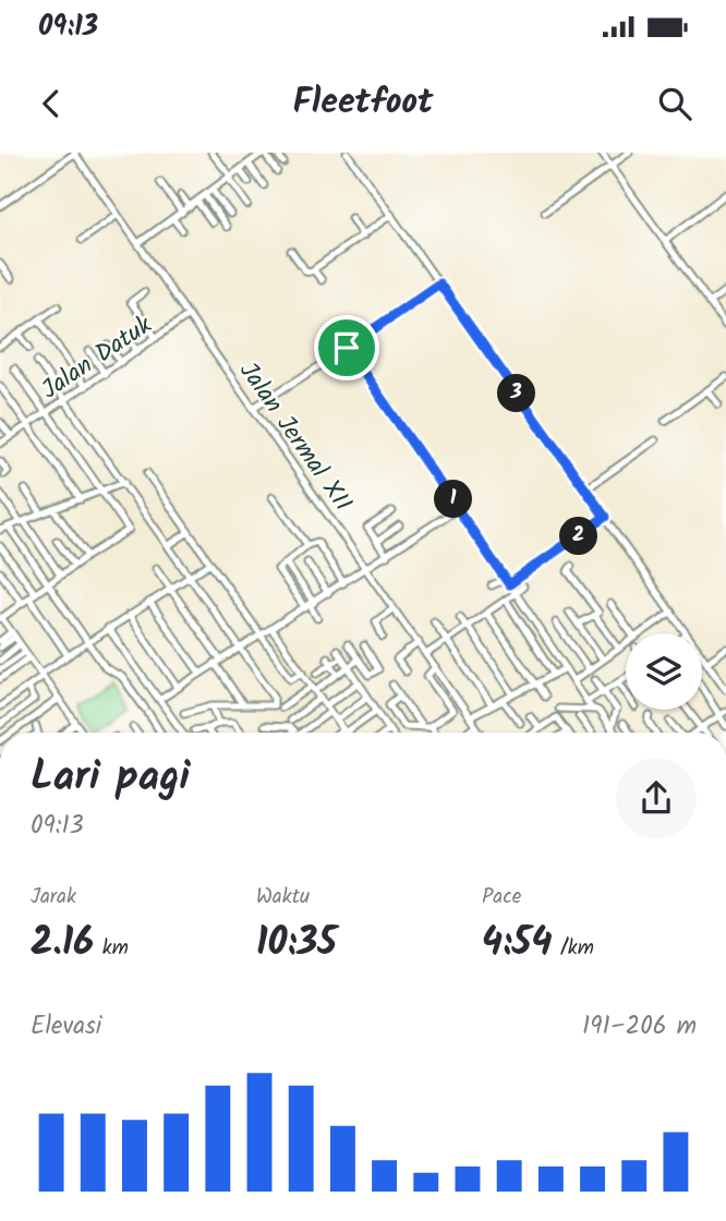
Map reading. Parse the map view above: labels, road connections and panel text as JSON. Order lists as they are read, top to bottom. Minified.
{"streets":{"street":["Jalan Datuk","Jalan Jermal XII"]},"crossings":[["Jalan Datuk","Jalan Jermal XII"]],"page":{"status":"09:13","header":"Fleetfoot","pins":["3","1","2"],"heading":["Lari pagi","09:13"],"stats":[["Jarak","2.16 km"],["Waktu","10:35"],["Pace","4:54 /km"]],"chart":["Elevasi","191–206 m"]}}
